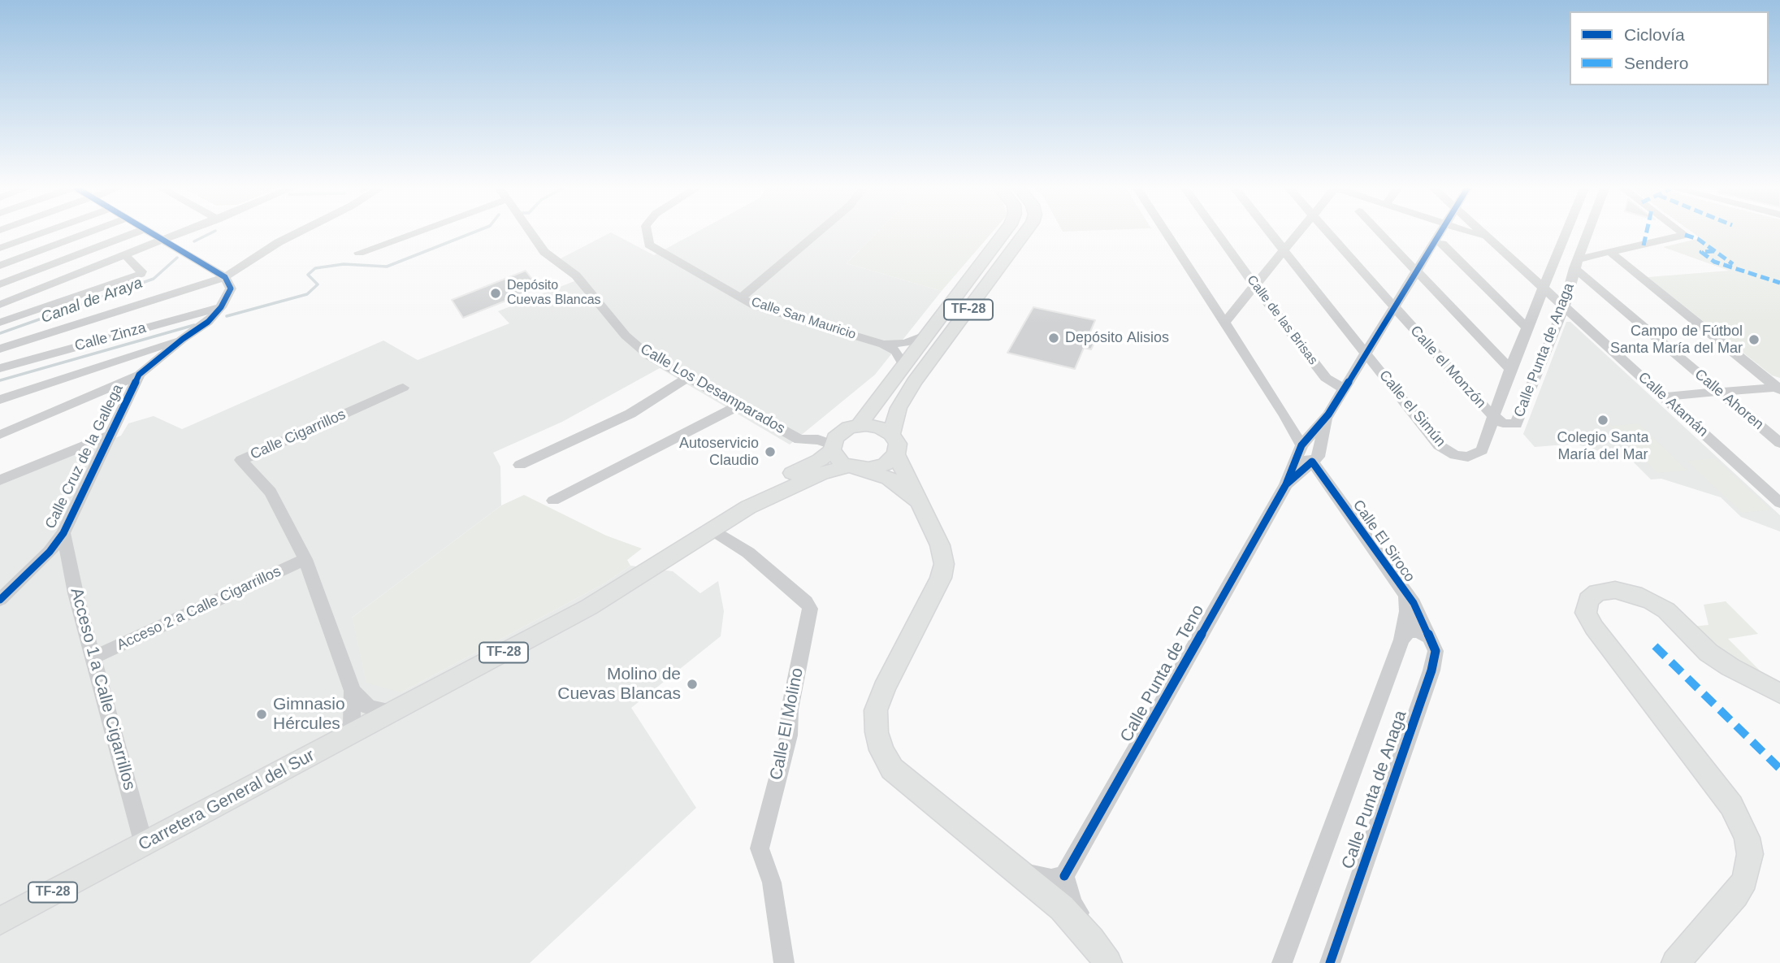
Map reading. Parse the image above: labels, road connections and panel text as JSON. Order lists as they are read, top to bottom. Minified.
{"streets":{"main road":["TF-28","Carretera General del Sur"],"street":["Calle San Mauricio","Calle de las Brisas","Calle Zinza","Calle Punta de Anaga","Calle el Monzón","Calle Los Desamparados","Calle Ahoren","Calle Atamán","Calle el Simún","Calle Cigarrillos","Calle Cruz de la Gallega","Calle El Siroco","Acceso 2 a Calle Cigarrillos","Calle Punta de Teno","Acceso 1 a Calle Cigarrillos","Calle El Molino"]},"crossings":[["TF-28","Calle San Mauricio"],["TF-28","Calle Los Desamparados"],["TF-28","Carretera General del Sur"],["Calle de las Brisas","Calle Punta de Teno"],["Calle Zinza","Calle Cruz de la Gallega"],["Calle Punta de Anaga","Calle el Monzón"],["Calle Punta de Anaga","Calle Ahoren"],["Calle Punta de Anaga","Calle Atamán"],["Calle Punta de Anaga","Calle el Simún"],["Calle Punta de Anaga","Calle El Siroco"],["Calle el Monzón","Calle Punta de Teno"],["Calle Los Desamparados","Carretera General del Sur"],["Calle el Simún","Calle Punta de Teno"],["Calle Cigarrillos","Acceso 2 a Calle Cigarrillos"],["Calle Cruz de la Gallega","Acceso 1 a Calle Cigarrillos"],["Calle El Siroco","Calle Punta de Teno"],["Acceso 2 a Calle Cigarrillos","Acceso 1 a Calle Cigarrillos"],["Acceso 1 a Calle Cigarrillos","Carretera General del Sur"],["Calle El Molino","Carretera General del Sur"]],"water":["Canal de Araya"],"places":["Depósito Cuevas Blancas","Depósito Alisios","Campo de Fútbol Santa María del Mar","Colegio Santa María del Mar","Autoservicio Claudio","Molino de Cuevas Blancas","Gimnasio Hércules"],"legend":["Ciclovía","Sendero"]}
